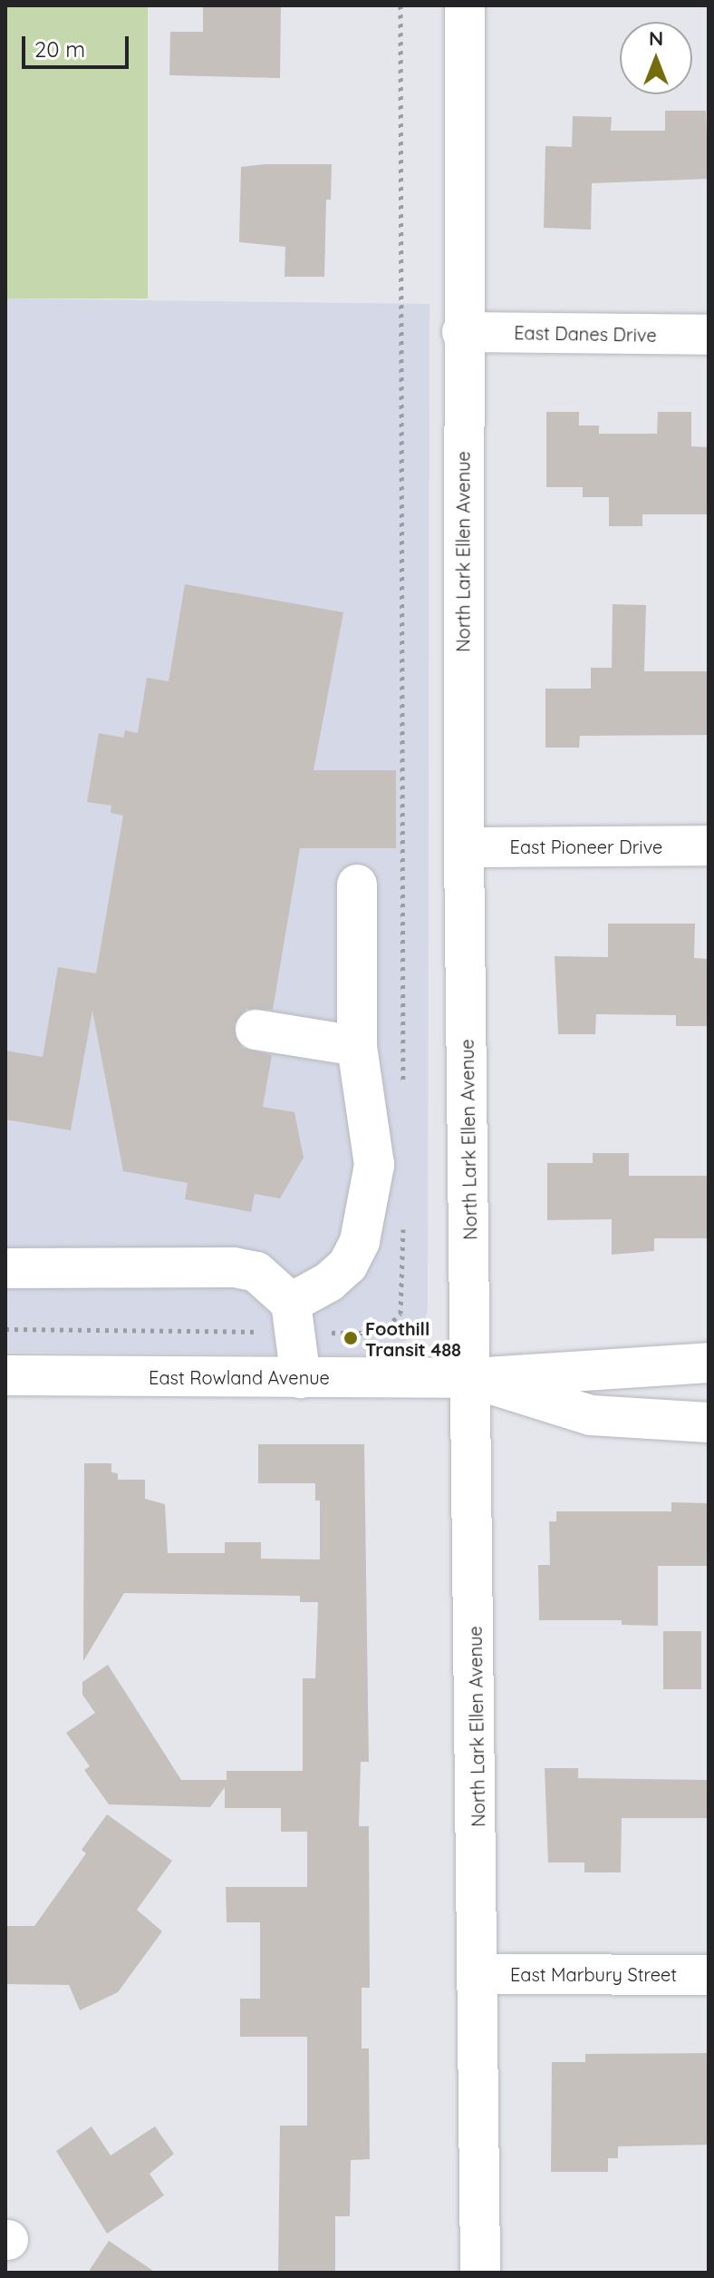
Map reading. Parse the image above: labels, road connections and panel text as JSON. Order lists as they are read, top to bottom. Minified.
{"streets":{"street":["East Danes Drive","North Lark Ellen Avenue","East Pioneer Drive","East Rowland Avenue","East Marbury Street"]},"crossings":[["East Danes Drive","North Lark Ellen Avenue"],["North Lark Ellen Avenue","East Pioneer Drive"],["North Lark Ellen Avenue","East Rowland Avenue"],["North Lark Ellen Avenue","East Marbury Street"]],"places":["Foothill Transit 488"],"scale_bar":"20 m","north":"top"}
